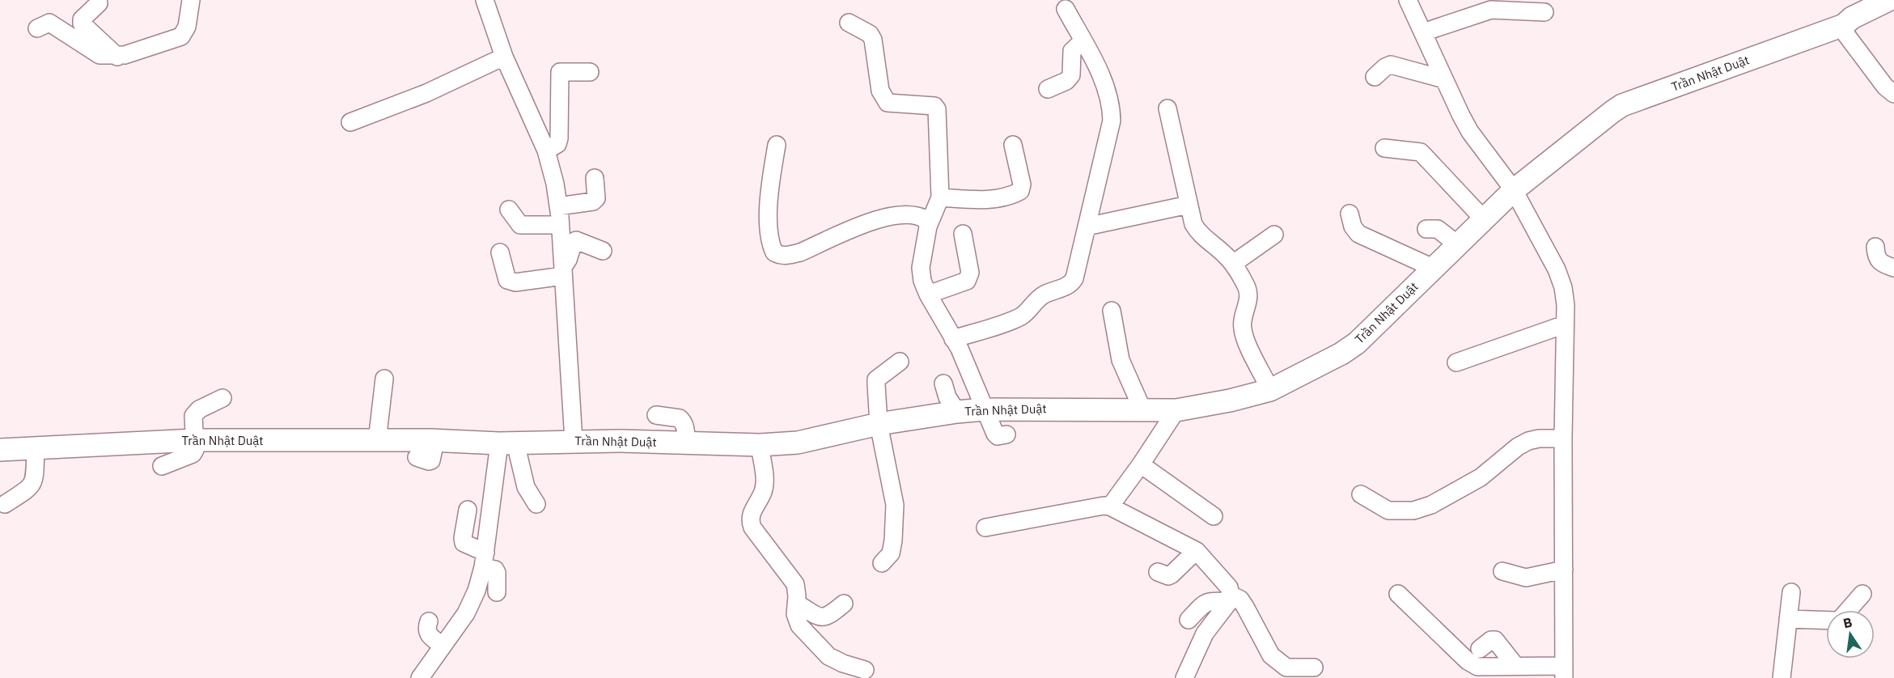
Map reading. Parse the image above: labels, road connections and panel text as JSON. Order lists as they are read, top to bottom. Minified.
{"streets":{"main road":["Trần Nhật Duật"]},"north":"top"}
